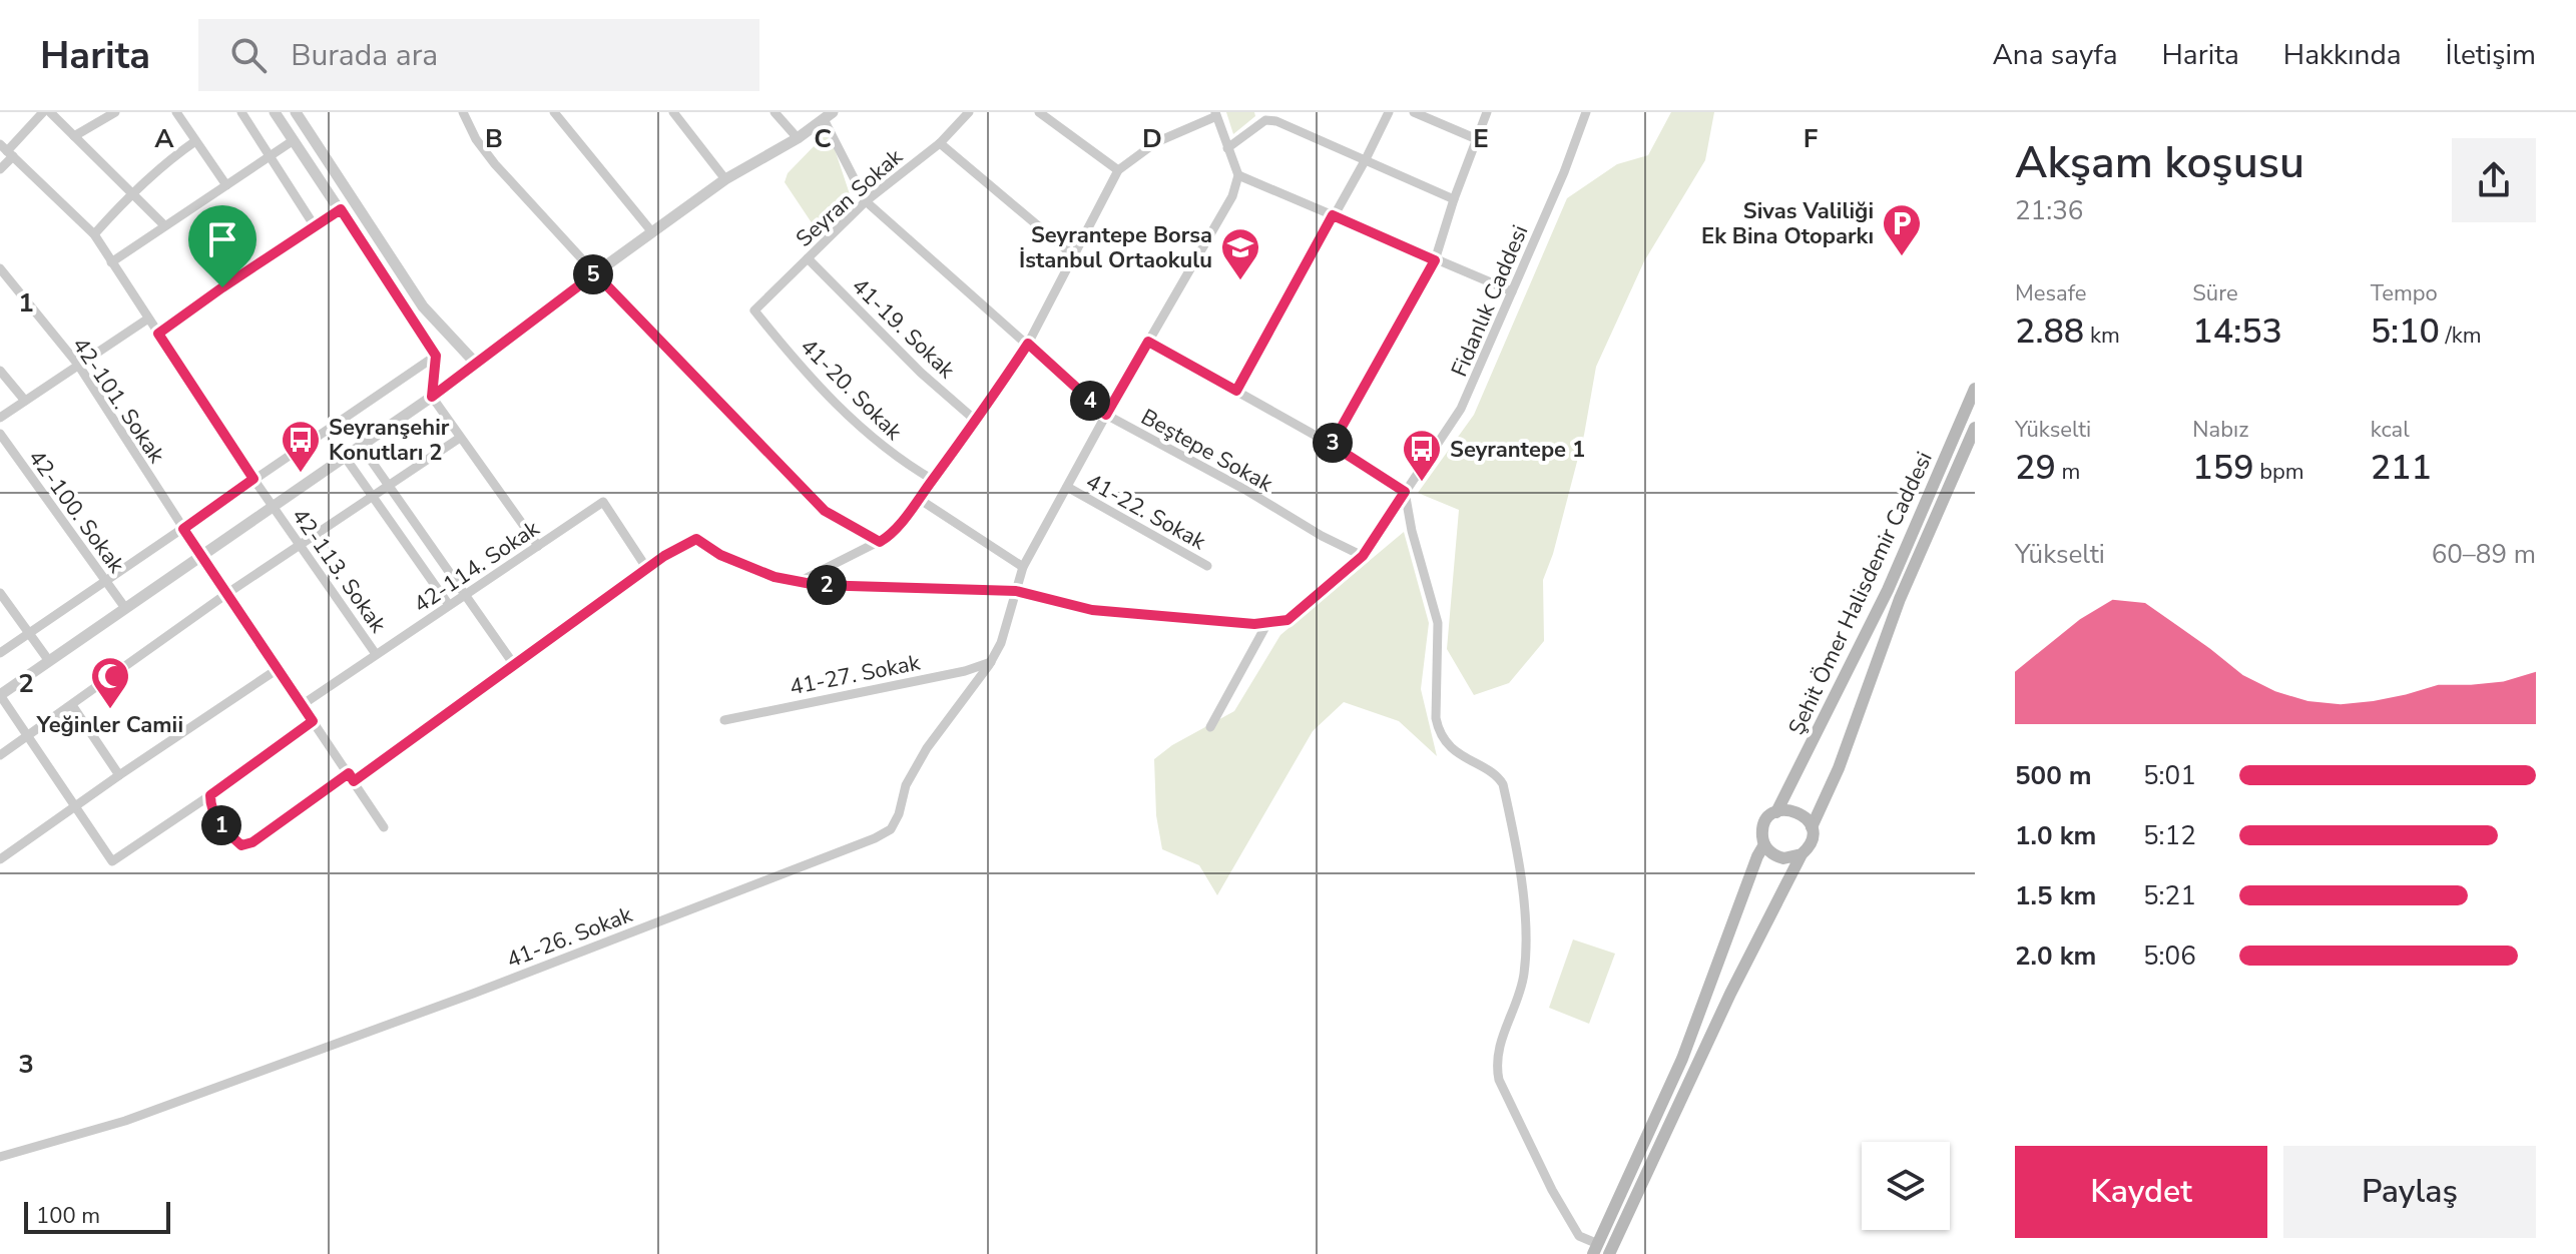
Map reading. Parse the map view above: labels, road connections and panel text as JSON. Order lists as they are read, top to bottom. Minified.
{"streets":{"main road":["Şehit Ömer Halisdemir Caddesi"],"street":["Seyran Sokak","Fidanlık Caddesi","41-19. Sokak","41-20. Sokak","42-101. Sokak","Beştepe Sokak","42-100. Sokak","41-22. Sokak","42-114. Sokak","42-113. Sokak","41-27. Sokak","41-26. Sokak"]},"crossings":[["Seyran Sokak","41-19. Sokak"],["Seyran Sokak","41-20. Sokak"],["Seyran Sokak","Beştepe Sokak"],["Fidanlık Caddesi","Beştepe Sokak"],["42-101. Sokak","42-114. Sokak"],["Beştepe Sokak","41-26. Sokak"],["41-22. Sokak","41-26. Sokak"],["42-114. Sokak","42-113. Sokak"],["41-27. Sokak","41-26. Sokak"]],"places":{"parking":["Sivas Valiliği Ek Bina Otoparkı"],"school or university":["Seyrantepe Borsa İstanbul Ortaokulu"],"bus stop":["Seyranşehir Konutları 2","Seyrantepe 1"],"mosque":["Yeğinler Camii"]},"scale_bar":"100 m","page":{"header":"Harita","search":"Burada ara","nav":["Ana sayfa","Harita","Hakkında","İletişim"],"heading":["Akşam koşusu","21:36"],"stats":[["Mesafe","2.88 km"],["Süre","14:53"],["Tempo","5:10 /km"],["Yükselti","29 m"],["Nabız","159 bpm"],["kcal","211"]],"pins":["5","4","3","2","1"],"chart":["Yükselti","60–89 m"],"list":[{"name":"500 m","note":"5:01"},{"name":"1.0 km","note":"5:12"},{"name":"1.5 km","note":"5:21"},{"name":"2.0 km","note":"5:06"}],"buttons":["Kaydet","Paylaş"],"scale":"100 m"},"grid":{"columns":["A","B","C","D","E","F"],"rows":["1","2","3"]}}
